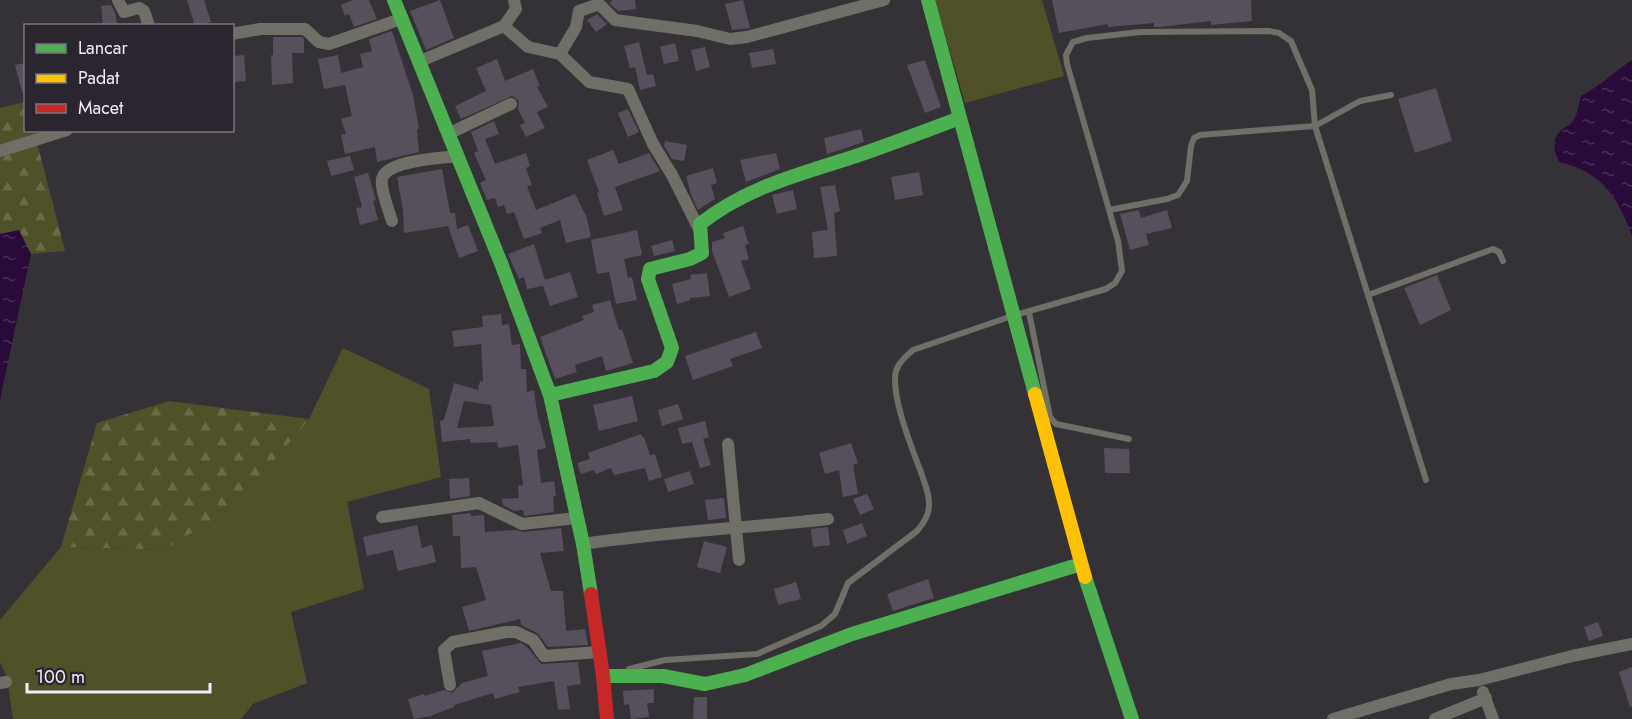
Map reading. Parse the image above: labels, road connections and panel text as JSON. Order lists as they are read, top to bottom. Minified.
{"legend":["Lancar","Padat","Macet"],"scale_bar":"100 m"}
